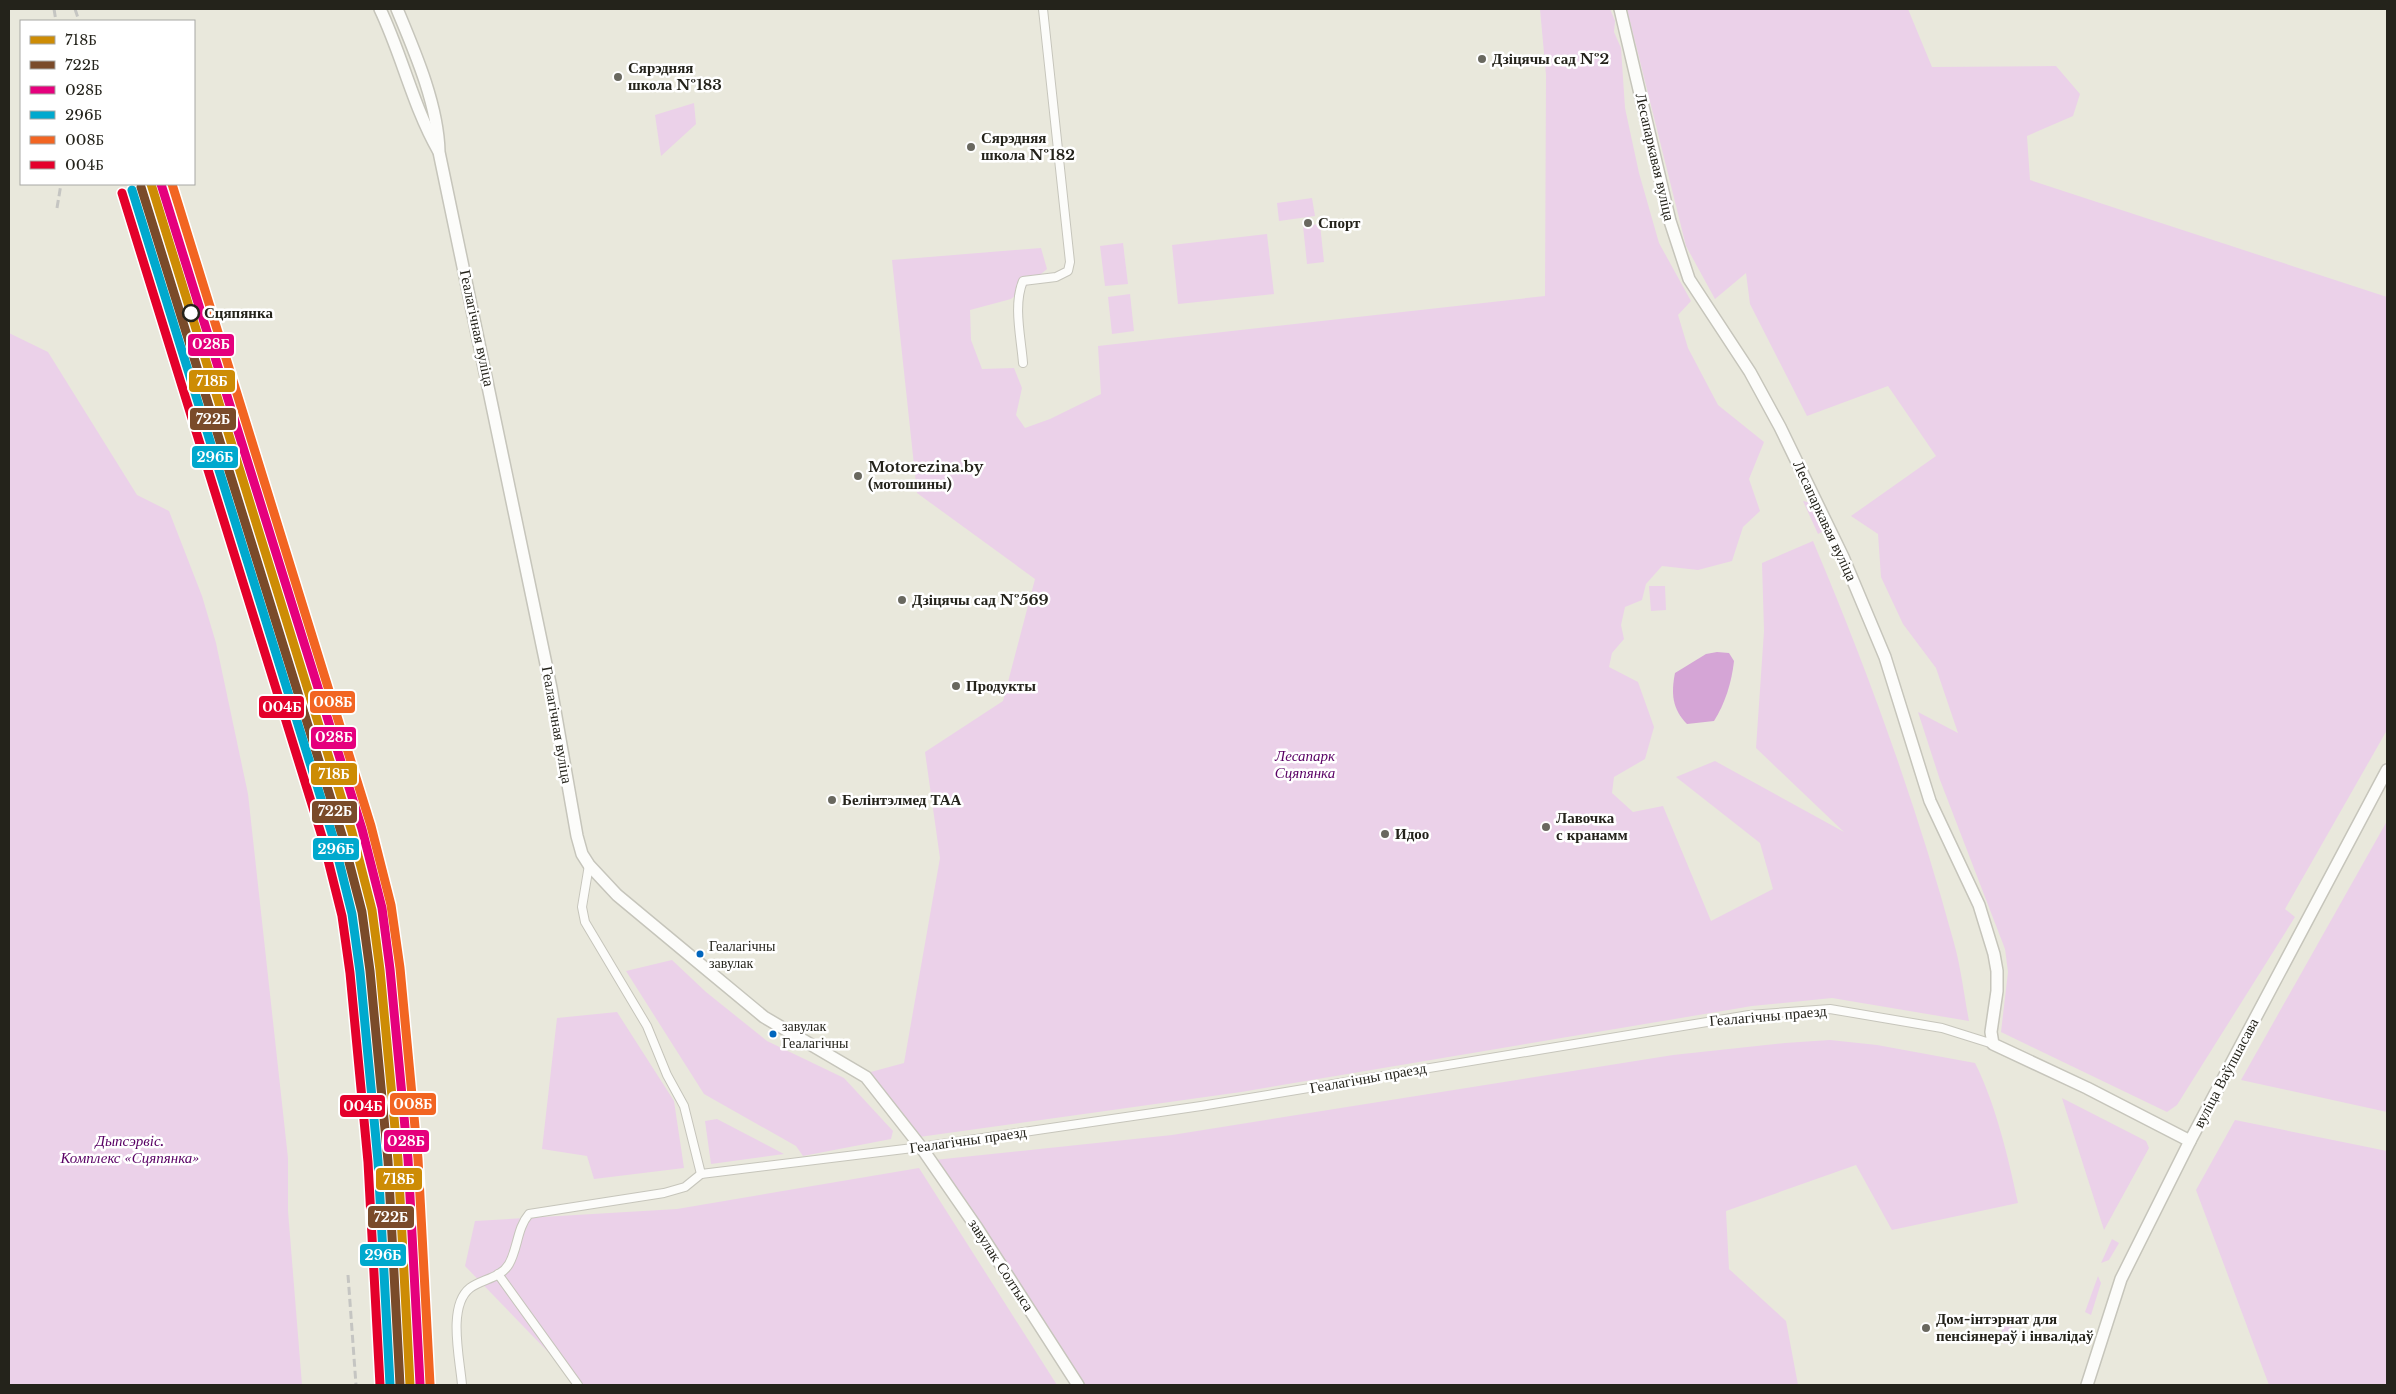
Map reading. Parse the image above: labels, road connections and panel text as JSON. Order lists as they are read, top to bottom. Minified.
{"streets":{"street":["Лесапаркавая вуліца","Геалагічная вуліца","Геалагічны праезд","вуліца Ваўпшасава","завулак Солтыса"]},"crossings":[["Лесапаркавая вуліца","Геалагічны праезд"],["Геалагічная вуліца","Геалагічны праезд"],["Геалагічная вуліца","завулак Солтыса"],["Геалагічны праезд","вуліца Ваўпшасава"],["Геалагічны праезд","завулак Солтыса"]],"parks":["Лесапарк Сцяпянка","Дыпсэрвіс. Комплекс «Сцяпянка»"],"places":["Дзіцячы сад №2","Сярэдняя школа №183","Сярэдняя школа №182","Спорт","Сцяпянка","Motorezina.by (мотошины)","Дзіцячы сад №569","Продукты","Белінтэлмед ТАА","Лавочка с кранамм","Идоо","Геалагічны завулак","завулак Геалагічны","Дом-інтэрнат для пенсіянераў і інвалідаў"],"lines":["transit line 718Б","transit line 028Б","transit line 008Б","transit line 722Б","transit line 296Б","transit line 004Б"],"legend":["718Б","722Б","028Б","296Б","008Б","004Б"]}
